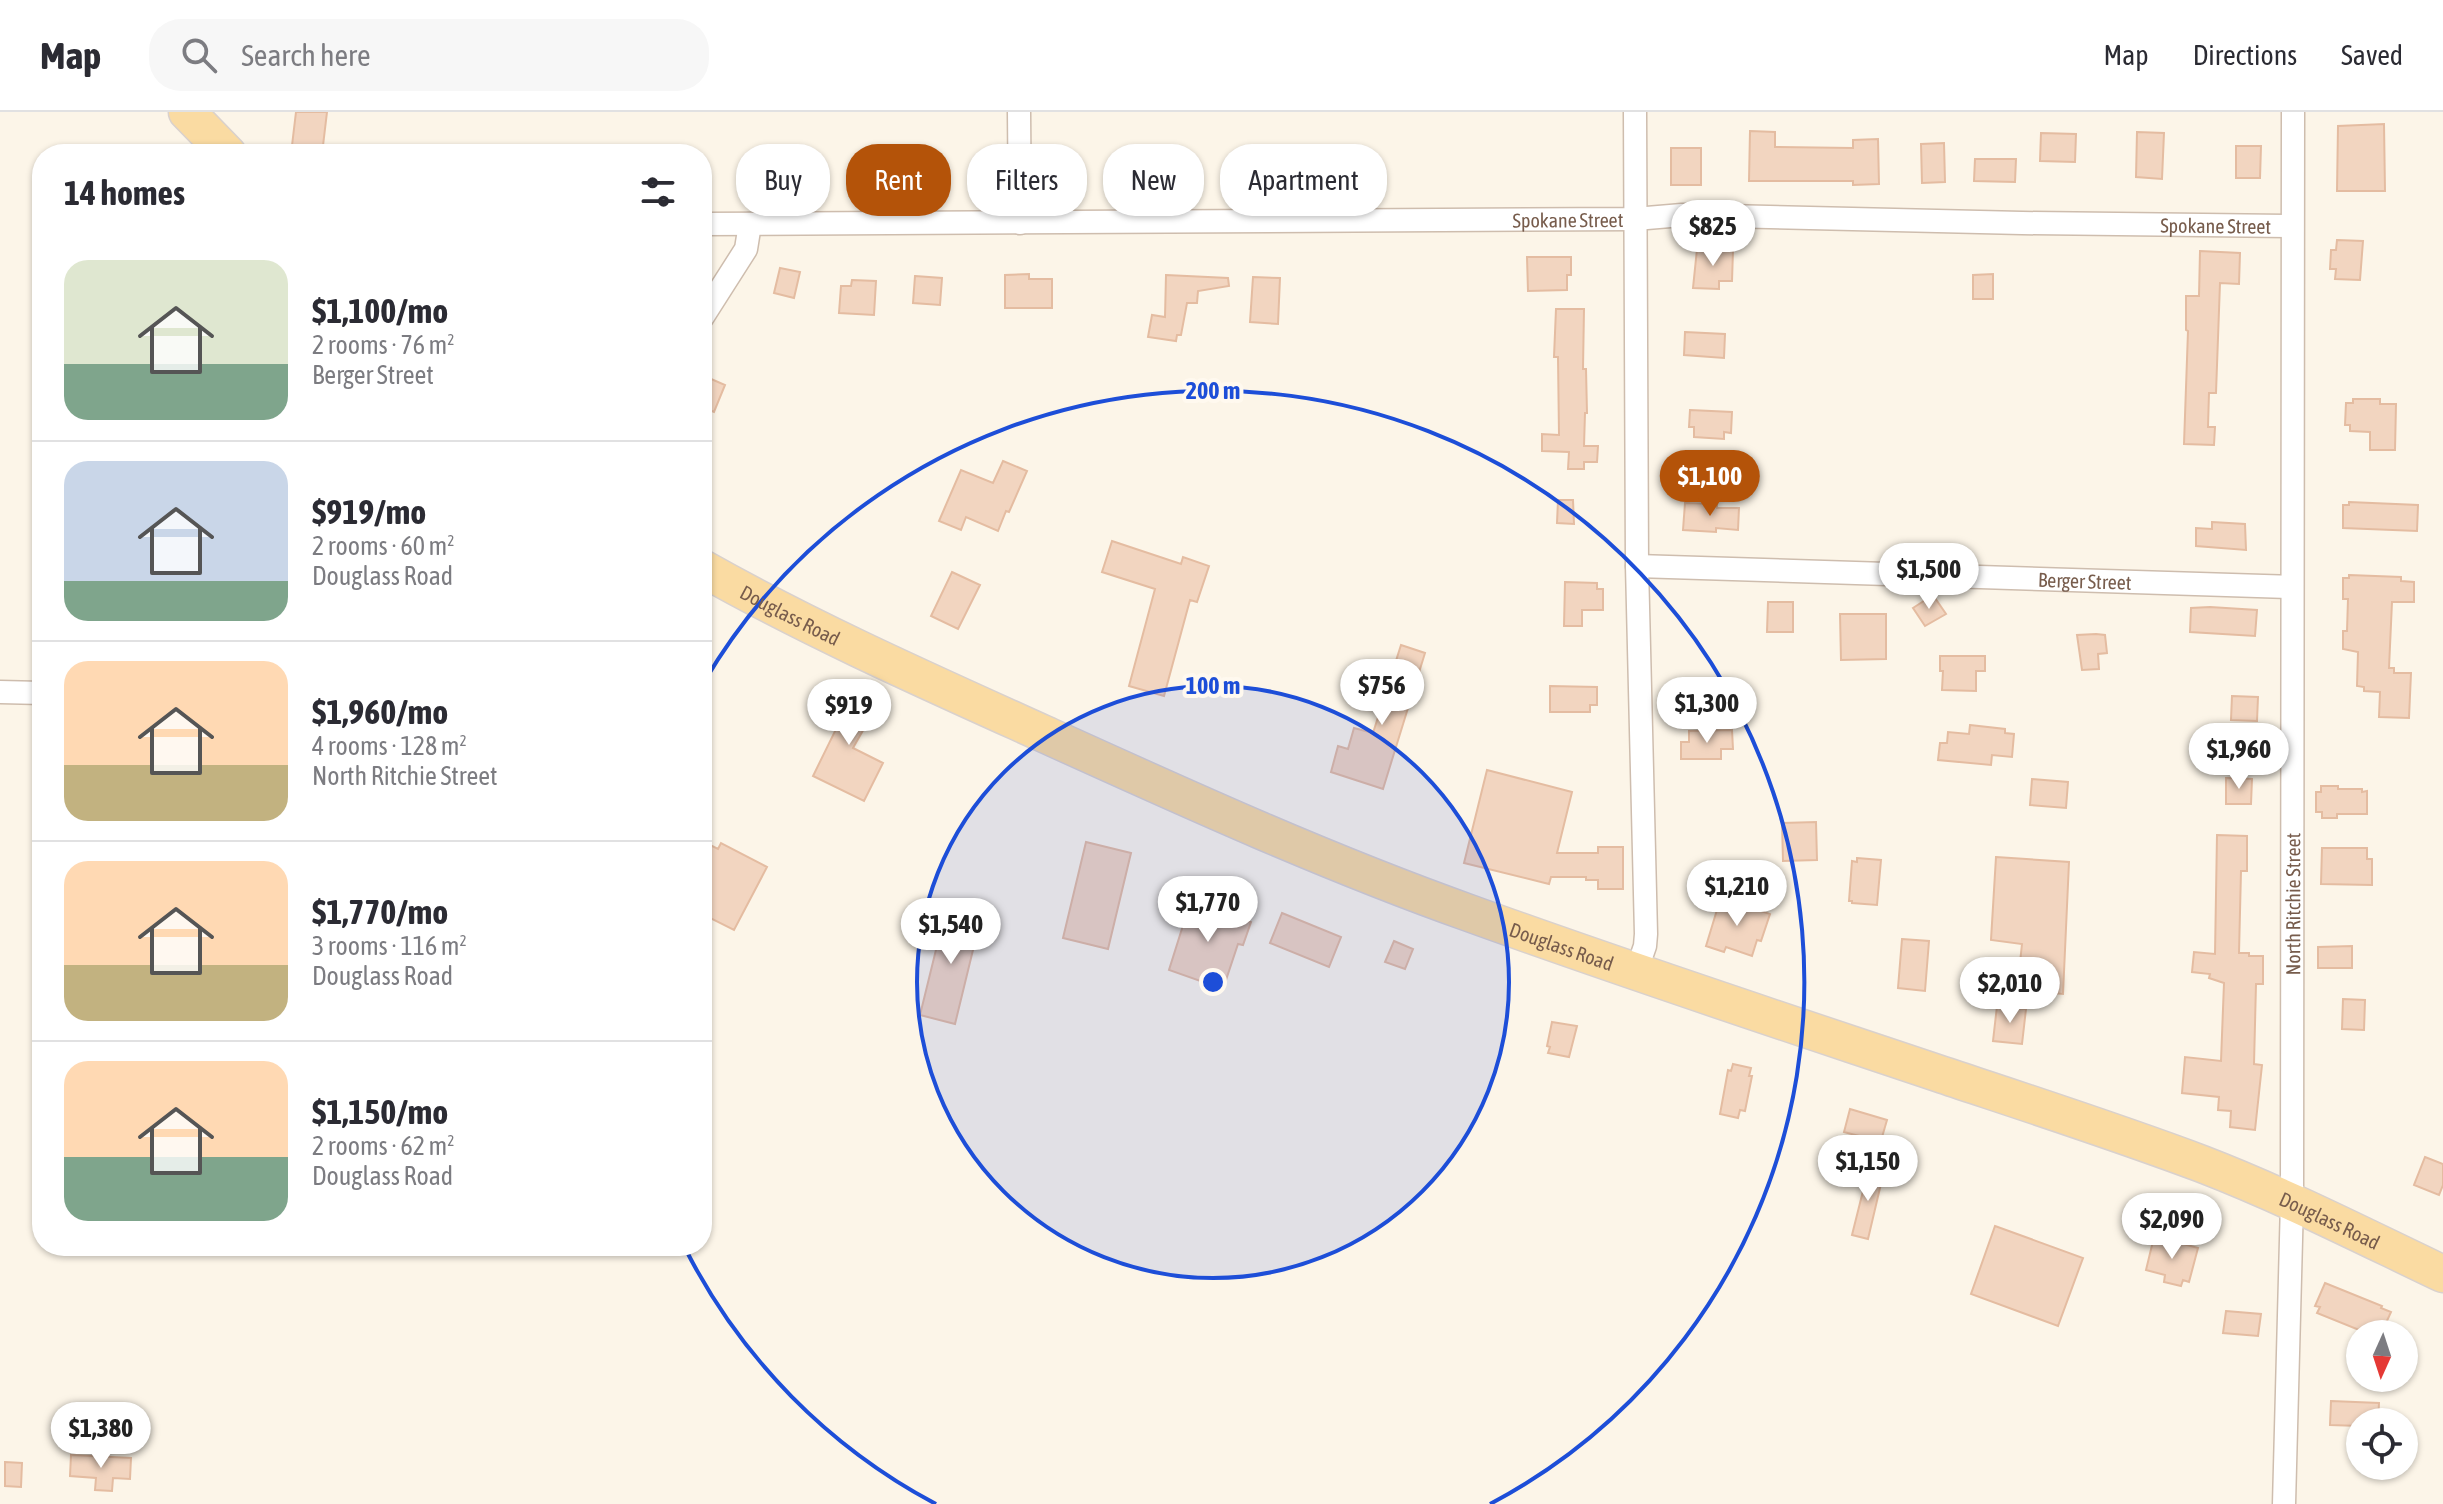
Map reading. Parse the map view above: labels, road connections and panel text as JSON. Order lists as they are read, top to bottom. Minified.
{"streets":{"main road":["Douglass Road"],"street":["Spokane Street","Berger Street","North Ritchie Street"]},"crossings":[["Spokane Street","North Ritchie Street"],["Berger Street","North Ritchie Street"],["Douglass Road","North Ritchie Street"]],"north":"bottom","page":{"header":"Map","search":"Search here","nav":["Map","Directions","Saved"],"chip":["Buy","Rent","Filters","New","Apartment"],"heading":"14 homes","price":["$825","$1,100","$1,500","$756","$1,300","$919","$1,960","$1,210","$1,770","$1,540","$2,010","$1,150","$2,090","$1,380"],"list":[{"name":"$1,100/mo","note":"2 rooms · 76 m² · Berger Street"},{"name":"$919/mo","note":"2 rooms · 60 m² · Douglass Road"},{"name":"$1,960/mo","note":"4 rooms · 128 m² · North Ritchie Street"},{"name":"$1,770/mo","note":"3 rooms · 116 m² · Douglass Road"},{"name":"$1,150/mo","note":"2 rooms · 62 m² · Douglass Road"}]},"rings":["200 m","100 m"]}
